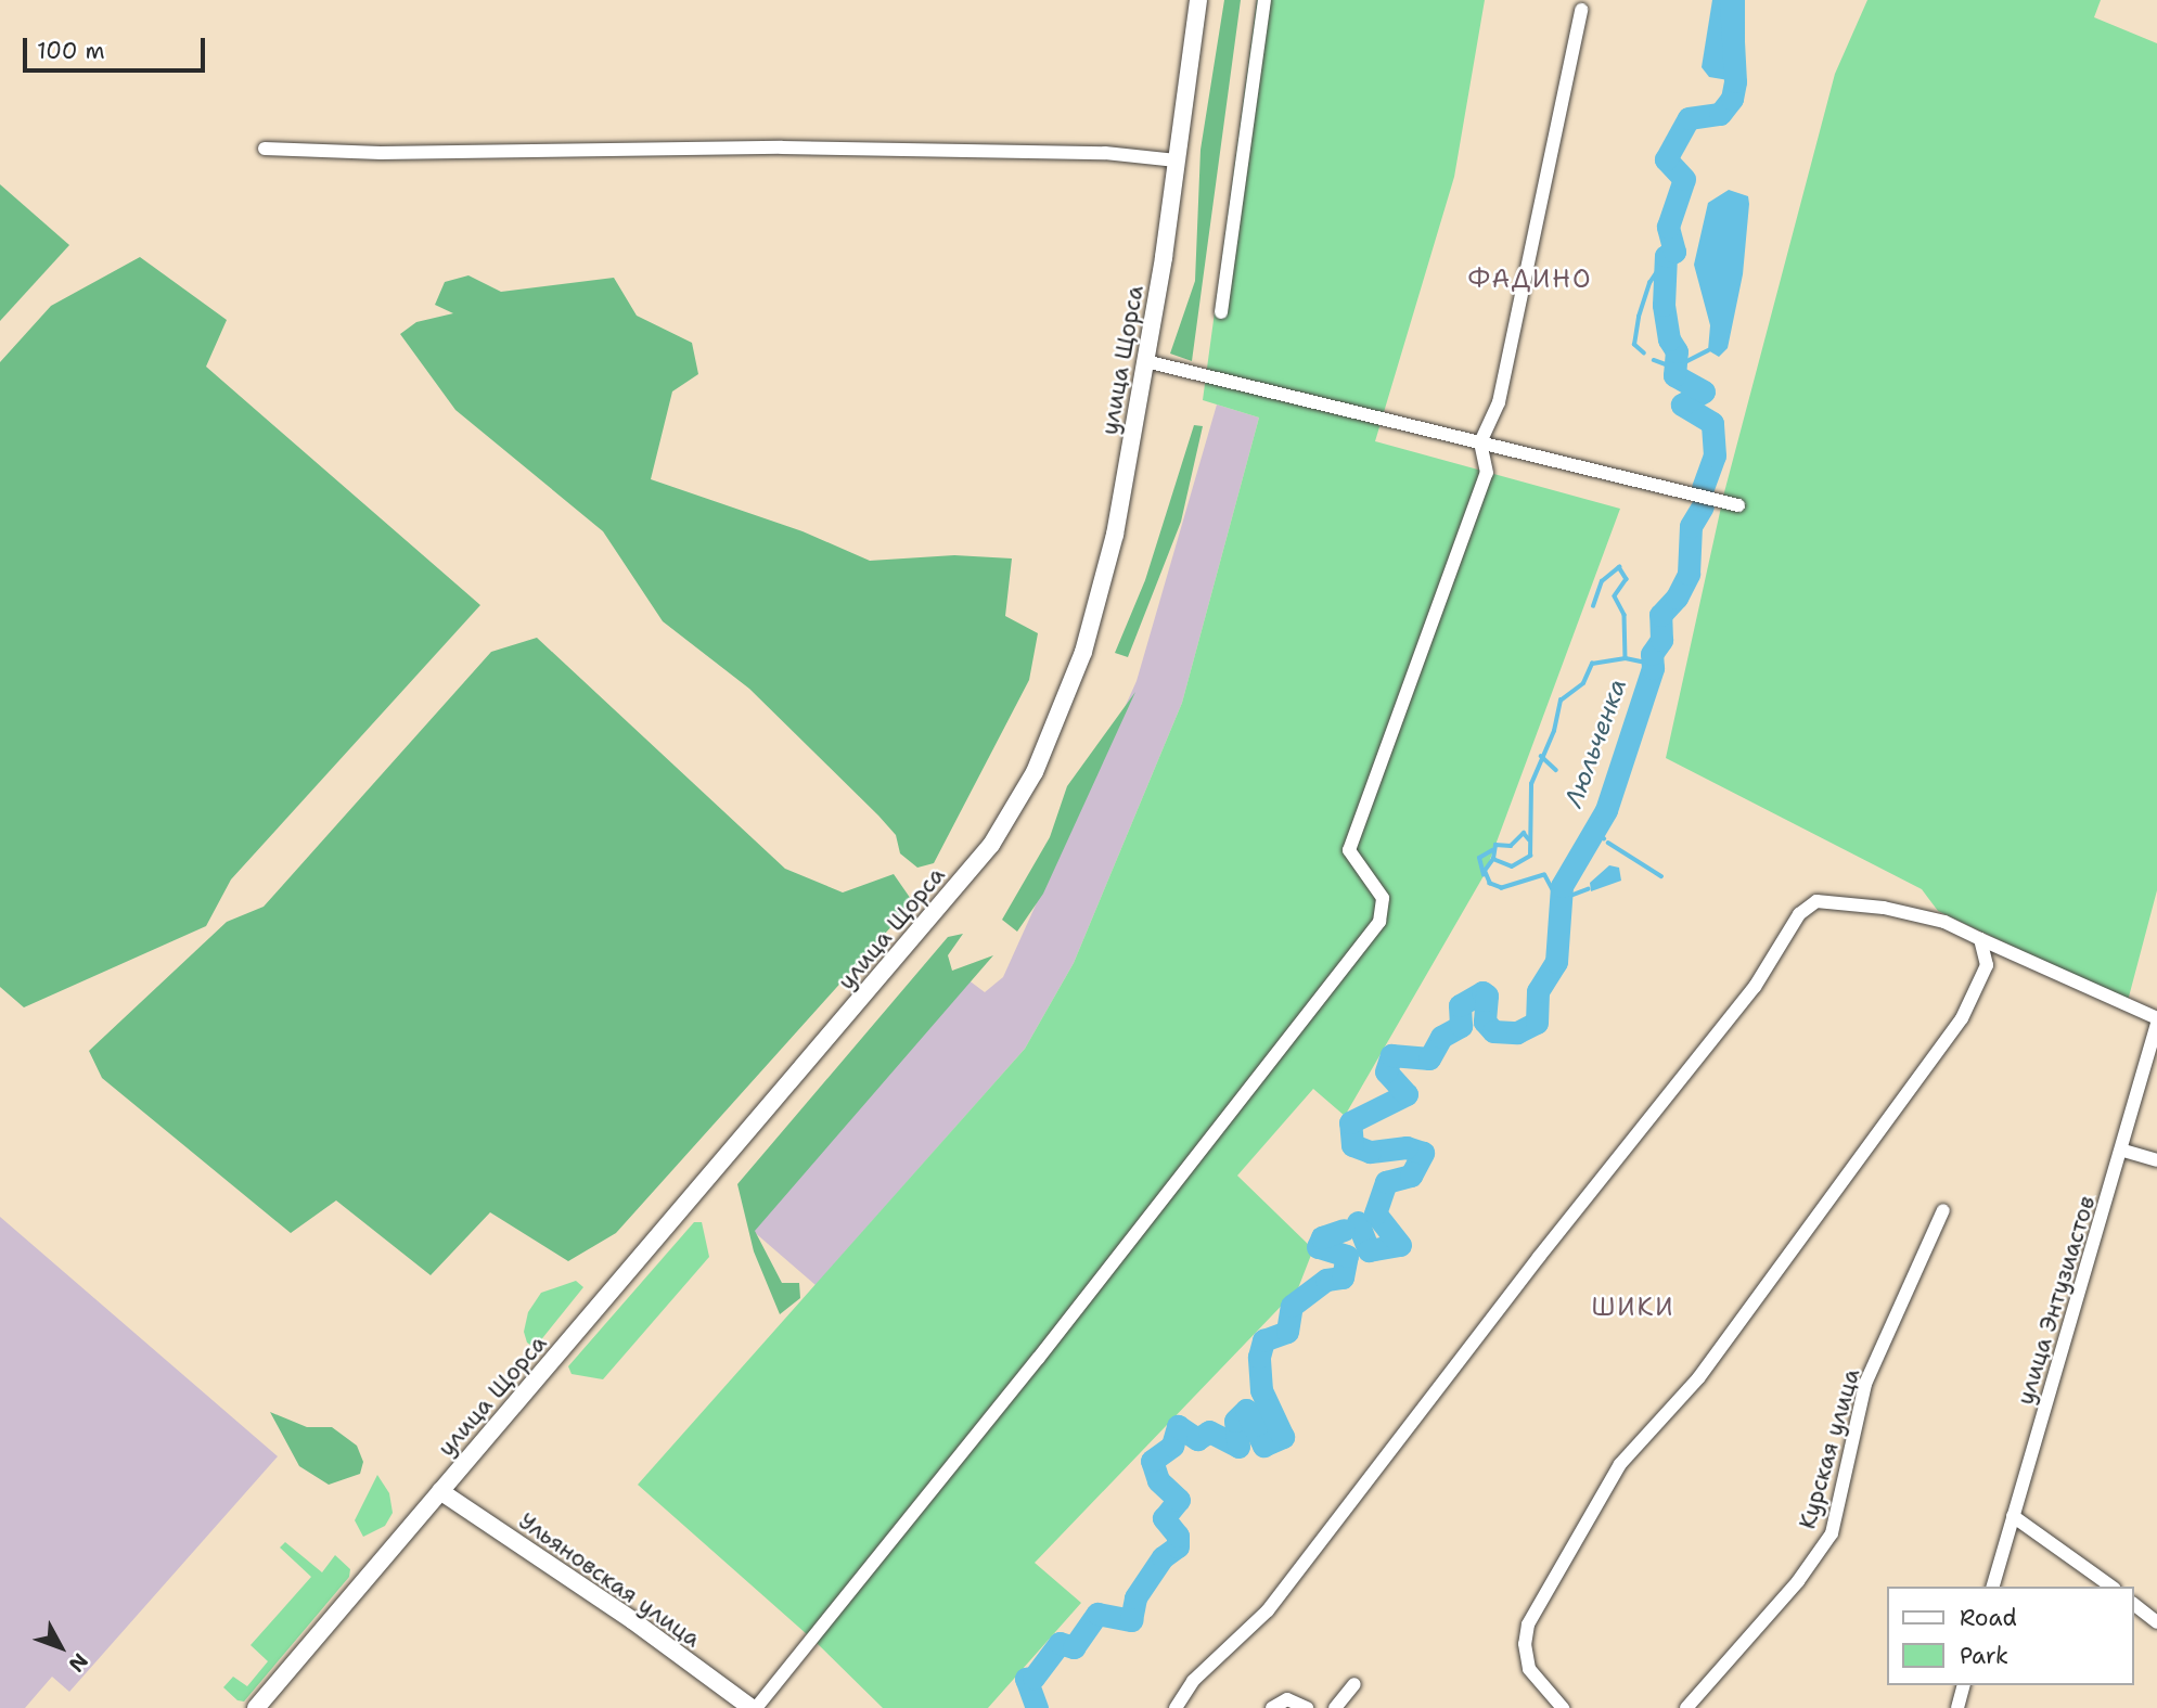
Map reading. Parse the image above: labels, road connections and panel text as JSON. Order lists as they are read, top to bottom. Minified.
{"streets":{"main road":["улица Щорса","Ульяновская улица"],"street":["улица Энтузиастов","Курская улица"]},"crossings":[["улица Щорса","Ульяновская улица"]],"districts":["ФАДИНО","ШИКИ"],"water":["Люльченка"],"legend":["Road","Park"],"scale_bar":"100 m","north":"bottom right"}
